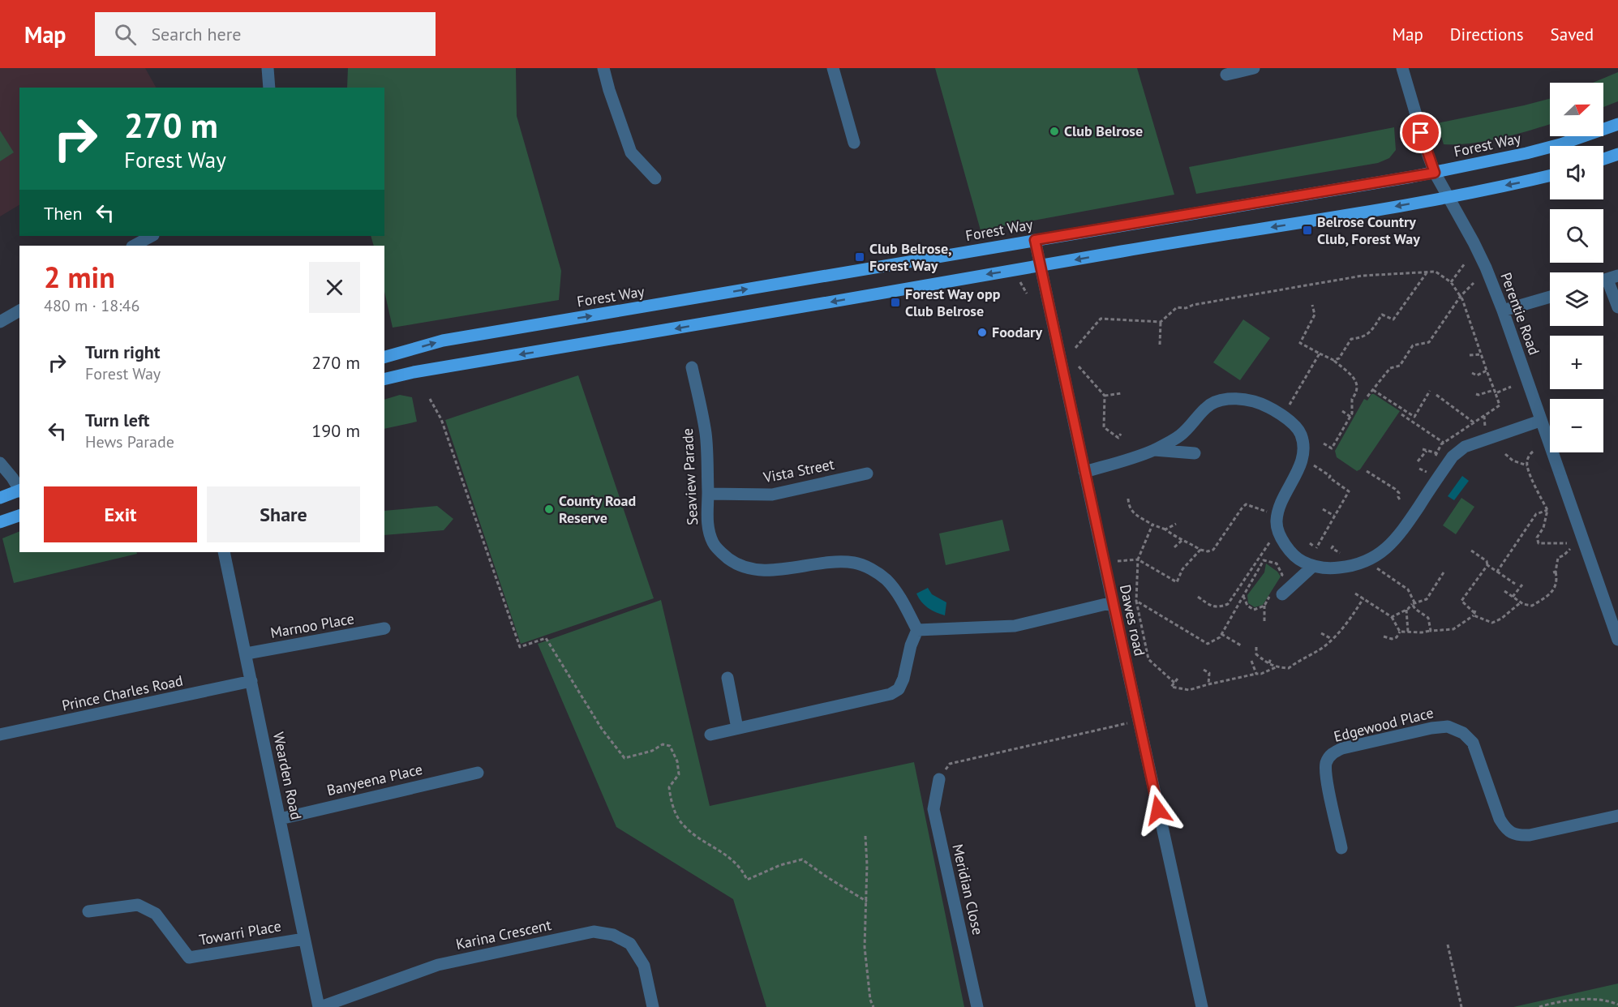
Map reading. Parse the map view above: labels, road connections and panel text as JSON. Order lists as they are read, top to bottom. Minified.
{"streets":{"main road":["Forest Way"],"street":["Perentie Road","Vista Street","Seaview Parade","Dawes road","Marnoo Place","Prince Charles Road","Edgewood Place","Wearden Road","Banyeena Place","Meridian Close","Towarri Place","Karina Crescent"]},"crossings":[["Forest Way","Perentie Road"],["Forest Way","Dawes road"],["Vista Street","Seaview Parade"],["Marnoo Place","Wearden Road"],["Prince Charles Road","Wearden Road"],["Wearden Road","Banyeena Place"],["Wearden Road","Towarri Place"],["Wearden Road","Karina Crescent"]],"places":{"other":["Club Belrose","Foodary","County Road Reserve"],"transit":["Belrose Country Club, Forest Way","Club Belrose, Forest Way","Forest Way opp Club Belrose"]},"north":"right","page":{"header":"Map","search":"Search here","nav":["Map","Directions","Saved"],"map_buttons":["+","−"],"turn":["270 m","Forest Way"],"then":"Then","heading":["2 min","480 m · 18:46"],"list":[{"name":"Turn right","note":"Forest Way","value":"270 m"},{"name":"Turn left","note":"Hews Parade","value":"190 m"}],"buttons":["Exit","Share"]}}
